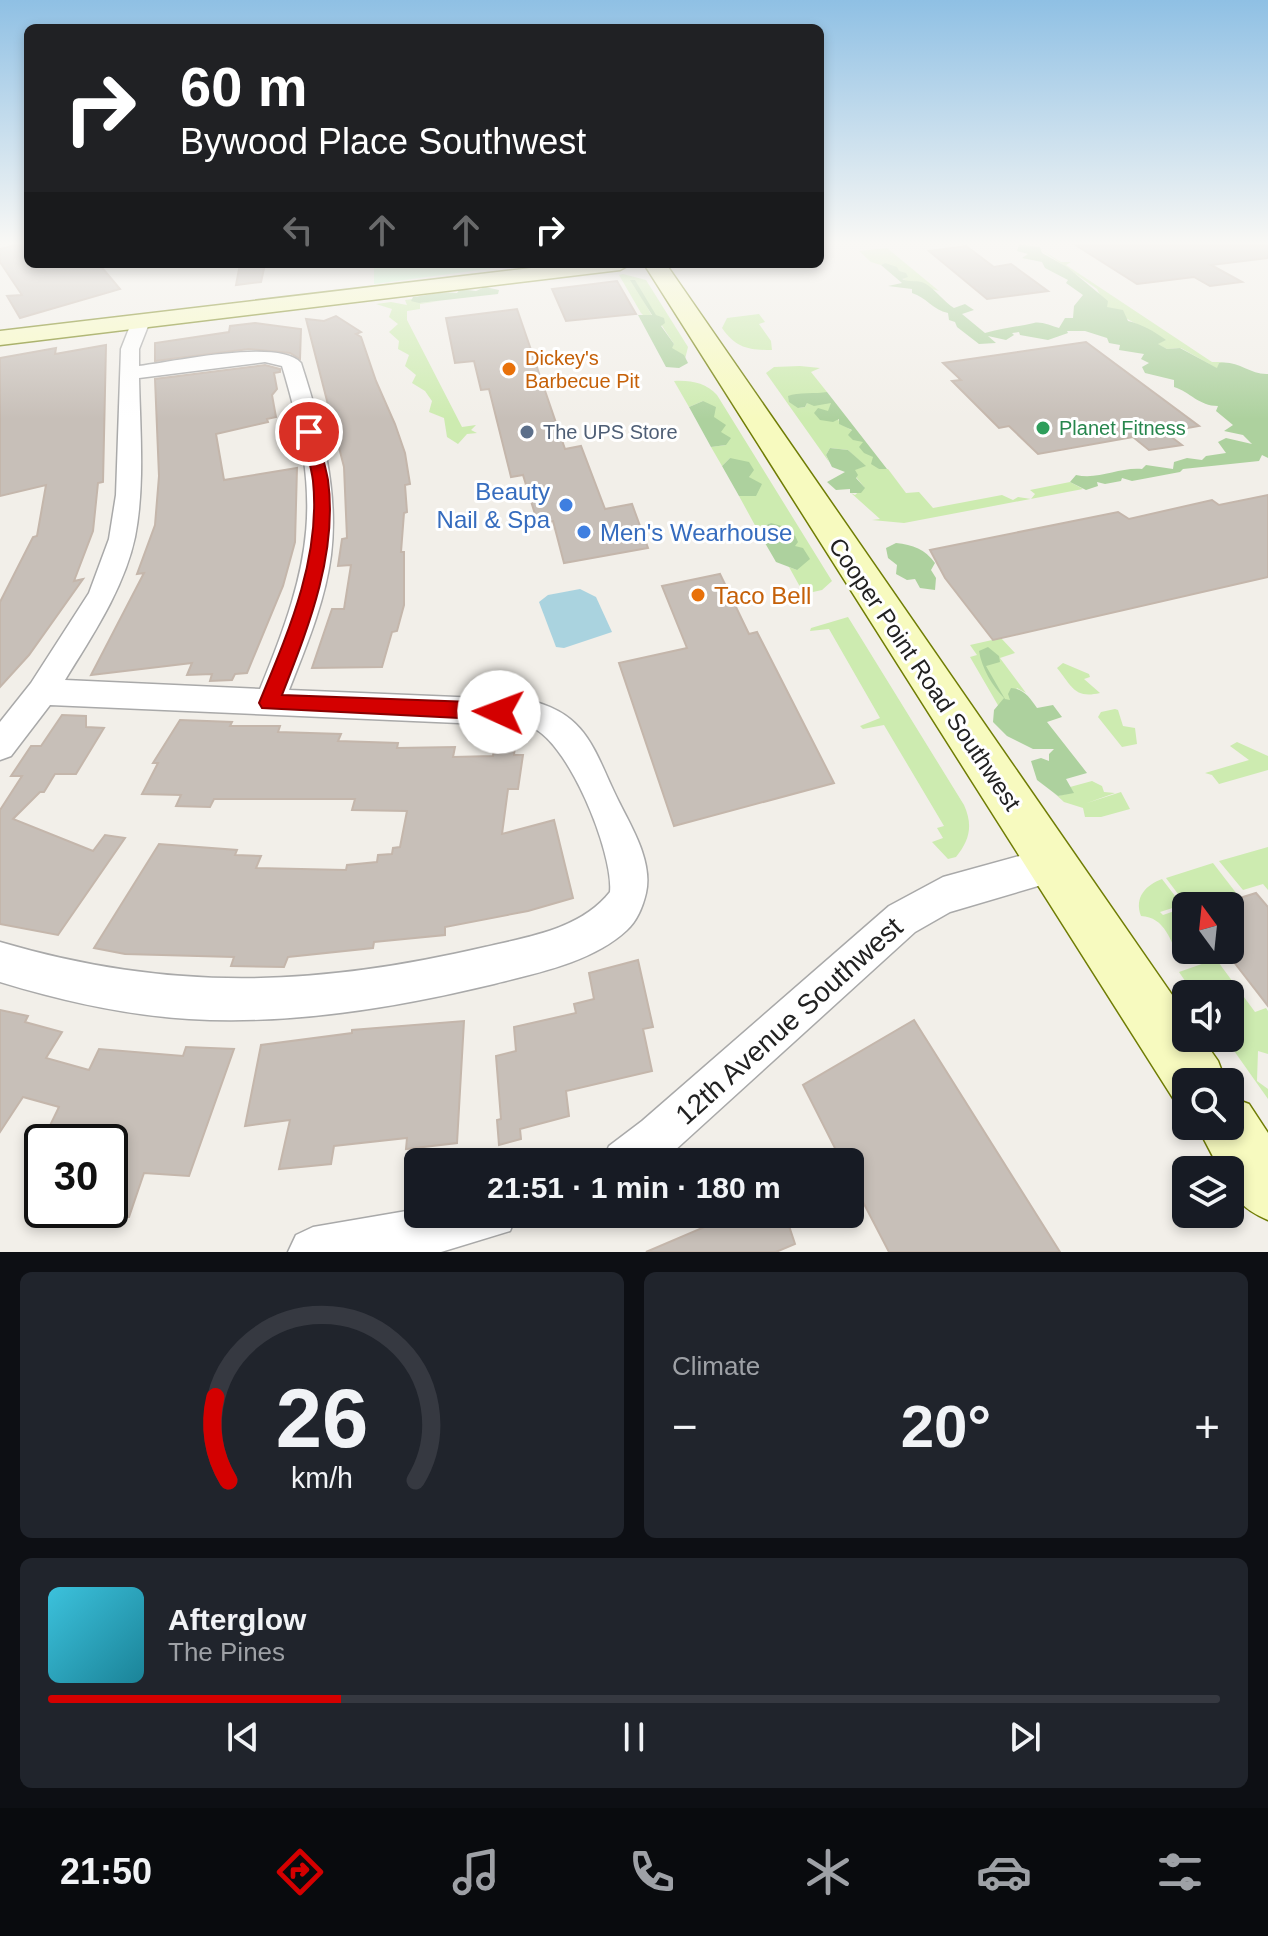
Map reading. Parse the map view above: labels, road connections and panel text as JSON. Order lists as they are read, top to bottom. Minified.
{"streets":{"main road":["Cooper Point Road Southwest"],"street":["12th Avenue Southwest"]},"crossings":[["Cooper Point Road Southwest","12th Avenue Southwest"]],"places":["Dickey's Barbecue Pit","Planet Fitness","The UPS Store","Beauty Nail & Spa","Men's Wearhouse","Taco Bell"],"north":"top","page":{"turn":["60 m","Bywood Place Southwest"],"limit":"30","trip":"21:51 · 1 min · 180 m","tile":"Climate","heat":["−","20°","+"],"song":["Afterglow","The Pines"],"tabs":"21:50","gauge":["26","km/h"]}}
